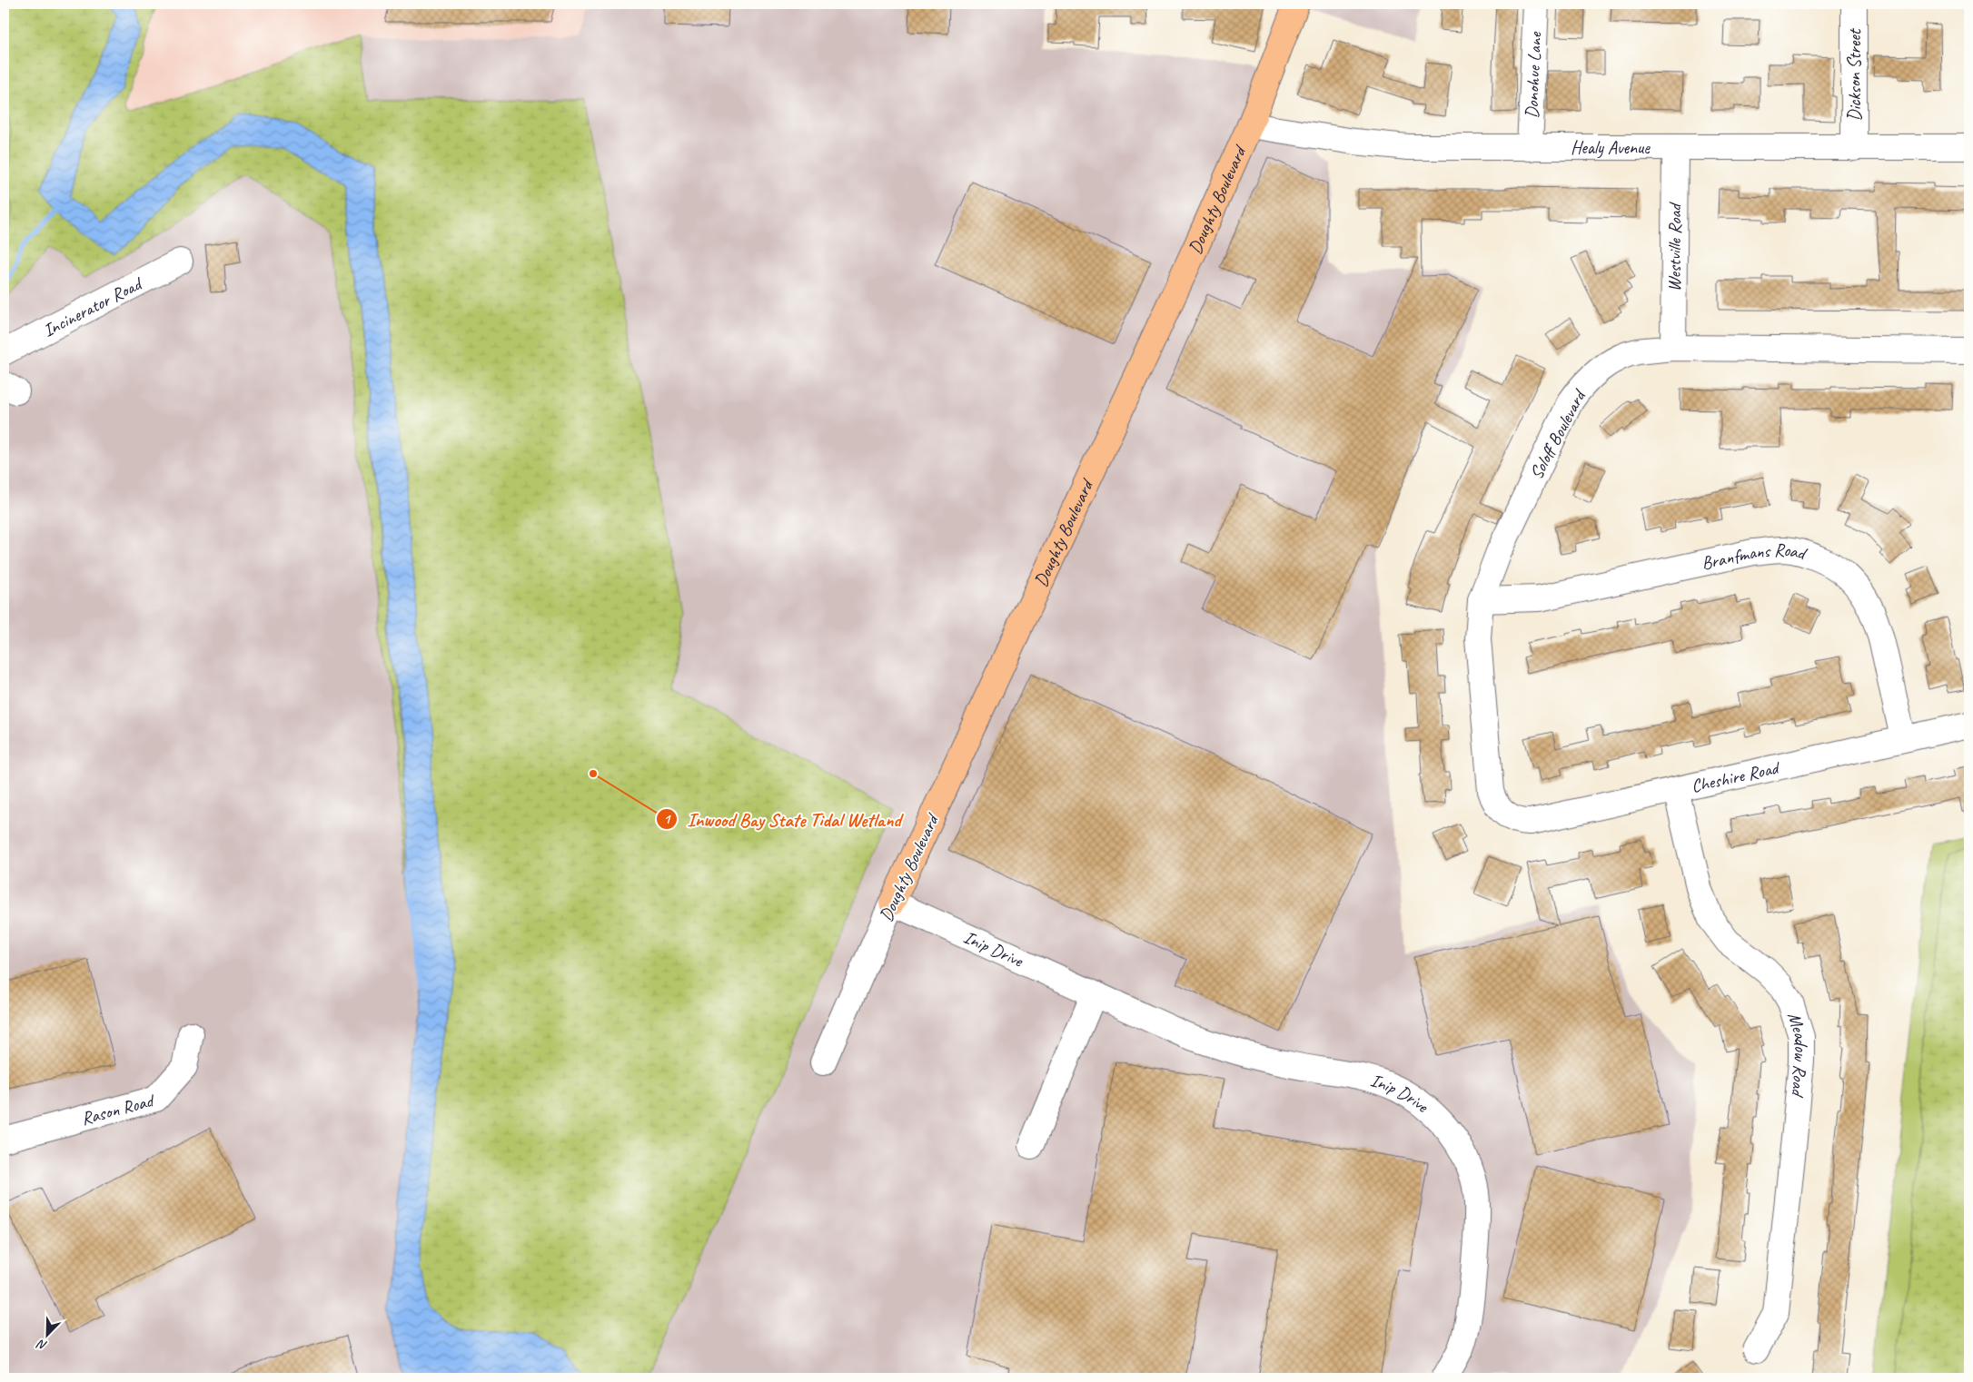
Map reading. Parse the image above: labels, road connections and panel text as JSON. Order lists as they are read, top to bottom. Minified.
{"streets":{"main road":["Doughty Boulevard"],"street":["Donohue Lane","Dickson Street","Healy Avenue","Westville Road","Incinerator Road","Soloff Boulevard","Branfmans Road","Cheshire Road","Inip Drive","Meadow Road","Rason Road"]},"crossings":[["Donohue Lane","Healy Avenue"],["Dickson Street","Healy Avenue"],["Healy Avenue","Doughty Boulevard"],["Healy Avenue","Westville Road"],["Doughty Boulevard","Inip Drive"],["Westville Road","Soloff Boulevard"],["Soloff Boulevard","Branfmans Road"],["Soloff Boulevard","Cheshire Road"],["Branfmans Road","Cheshire Road"],["Cheshire Road","Meadow Road"]],"places":["Inwood Bay State Tidal Wetland"],"north":"bottom left"}
